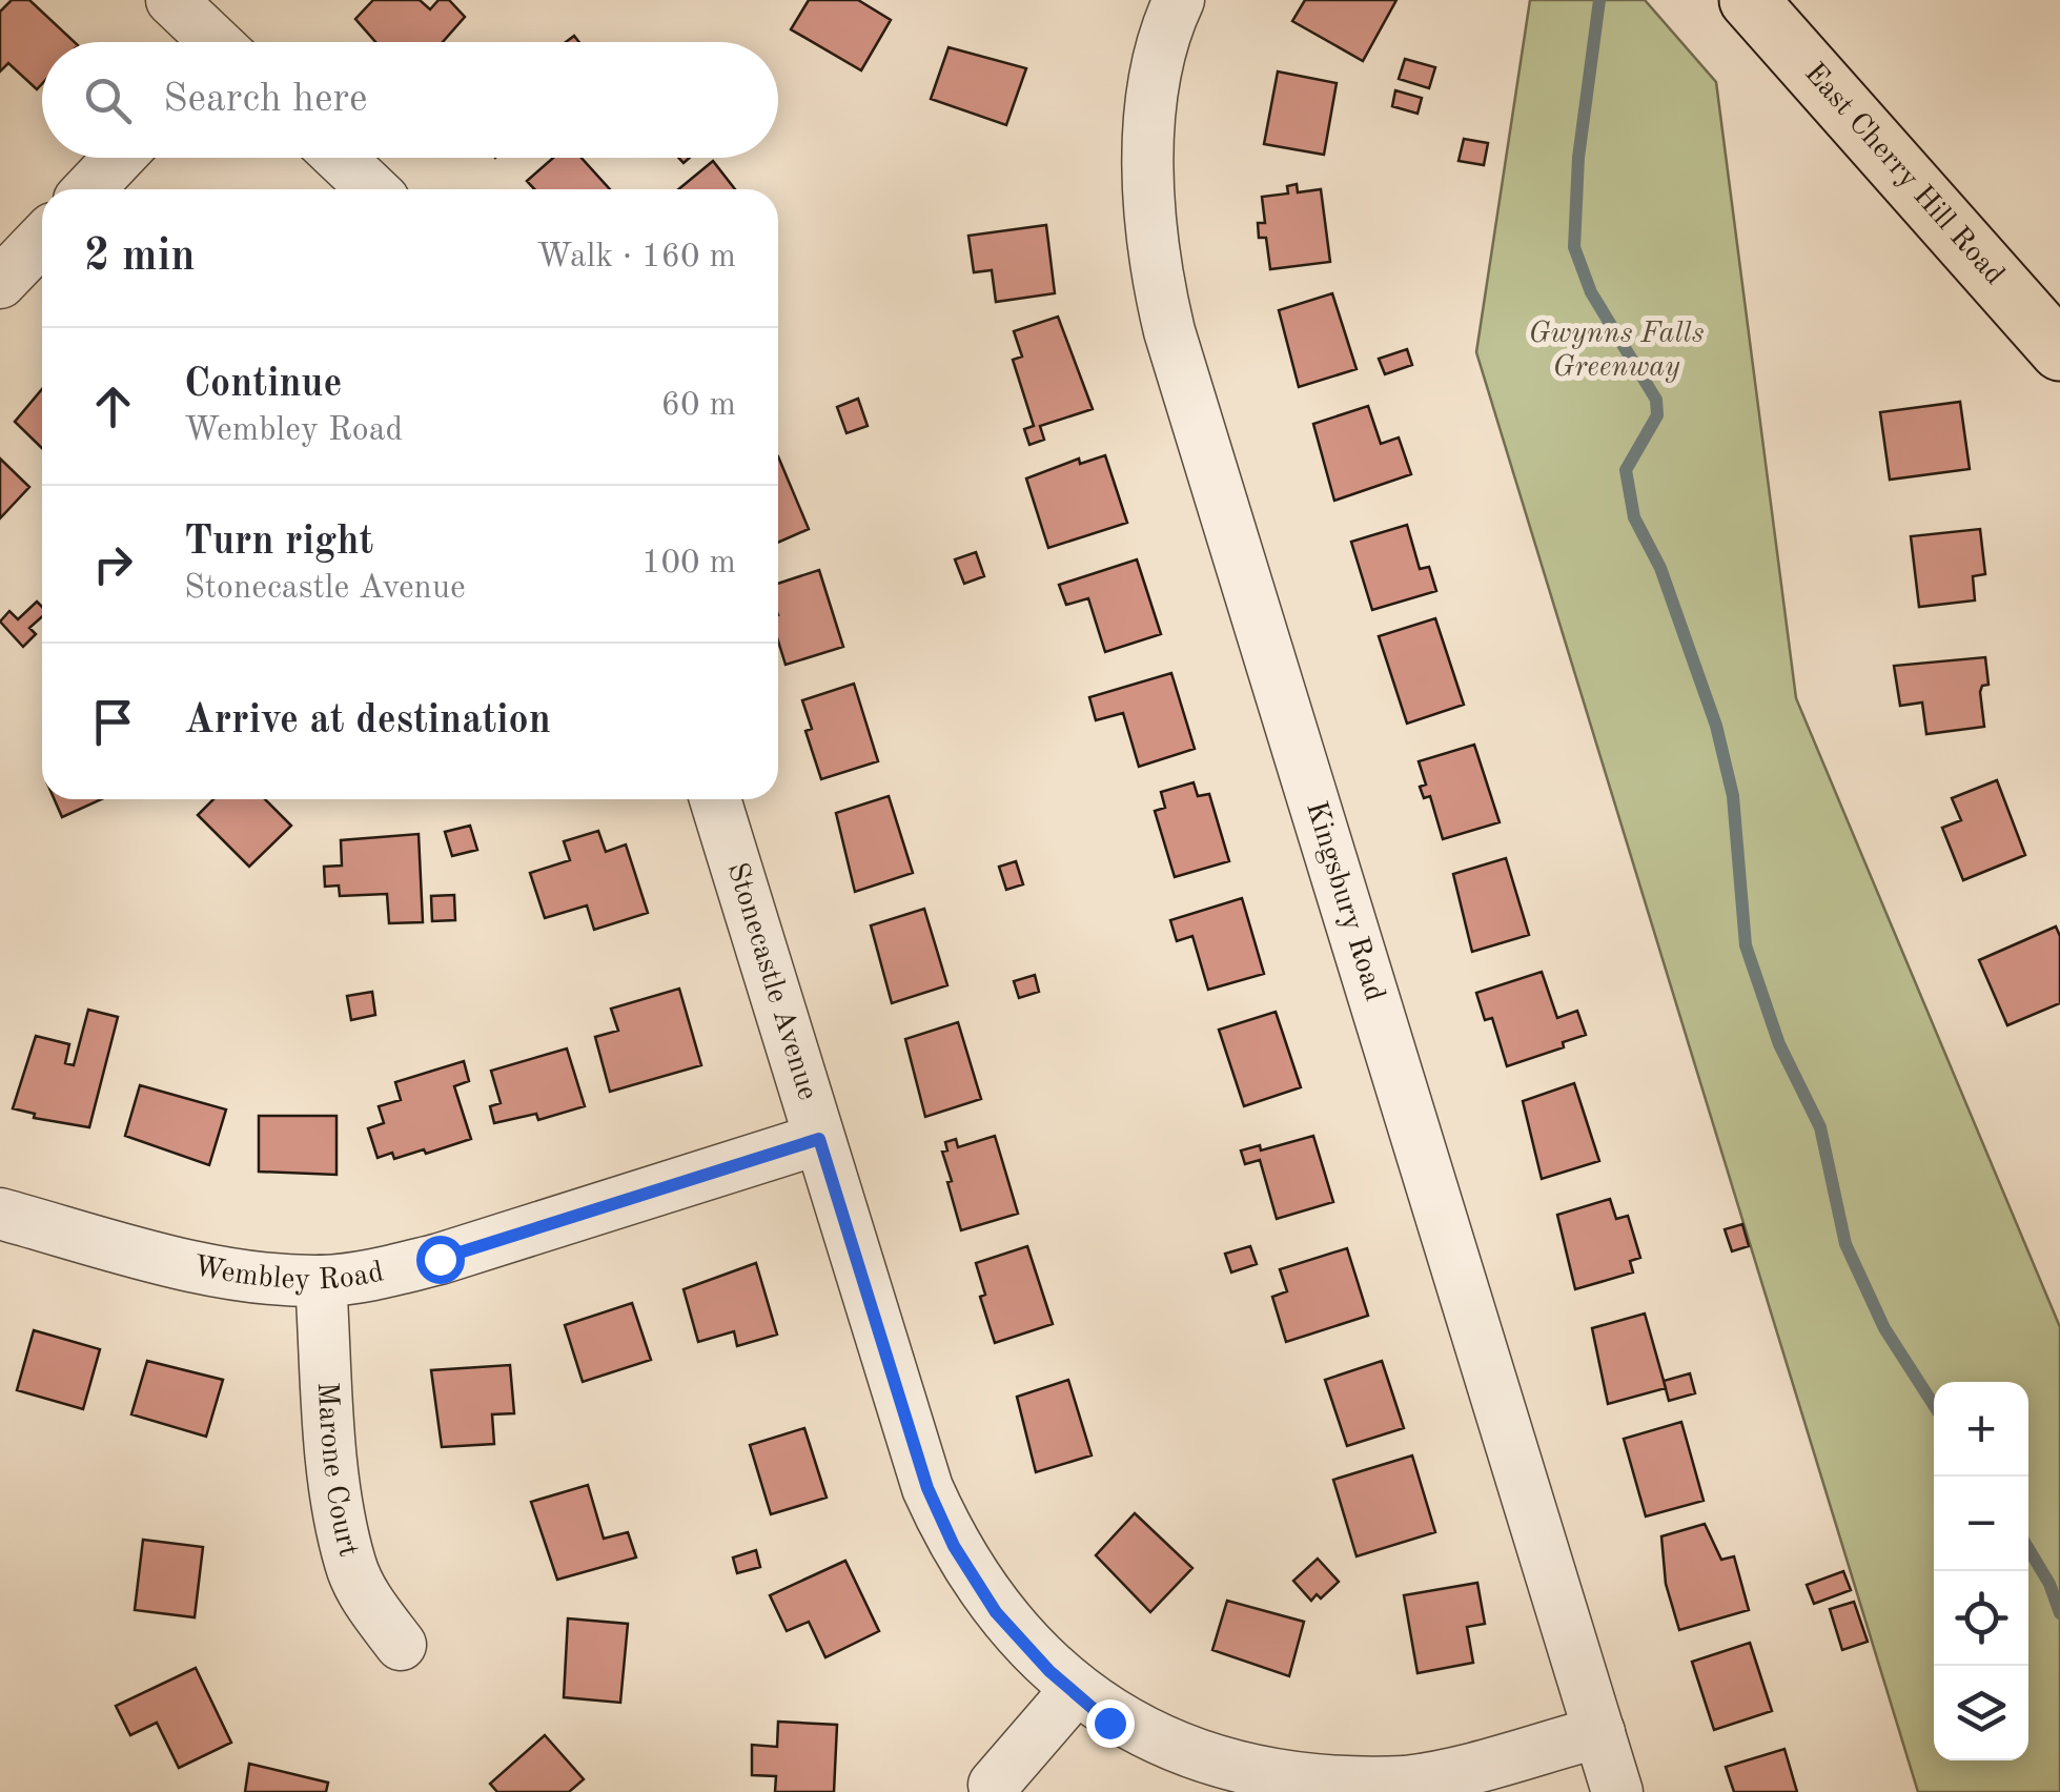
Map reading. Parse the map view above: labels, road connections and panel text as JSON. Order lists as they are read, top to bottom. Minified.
{"streets":{"main road":["East Cherry Hill Road"],"street":["Kingsbury Road","Stonecastle Avenue","Wembley Road","Marone Court"]},"crossings":[["Kingsbury Road","Stonecastle Avenue"],["Stonecastle Avenue","Wembley Road"],["Wembley Road","Marone Court"]],"parks":["Gwynns Falls Greenway"],"page":{"search":"Search here","heading":["2 min","Walk · 160 m"],"list":[["Continue","Wembley Road","60 m"],["Turn right","Stonecastle Avenue","100 m"],"Arrive at destination"],"map_buttons":["+","−"]}}
